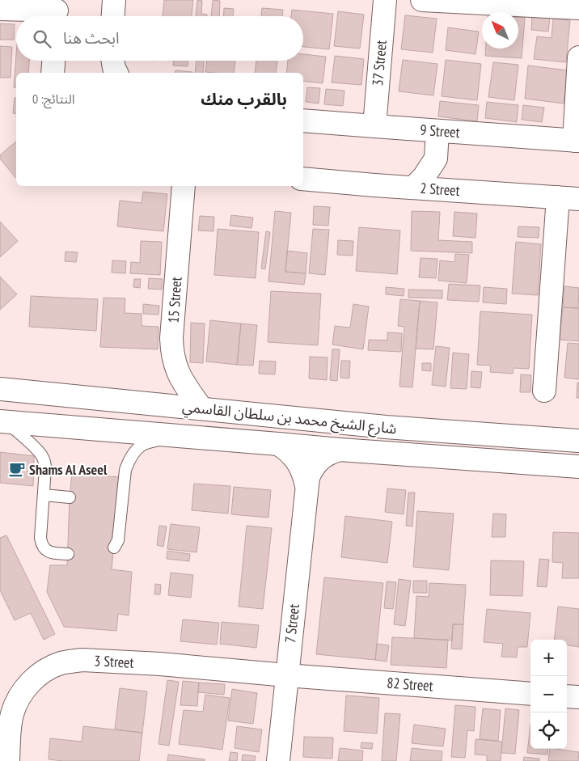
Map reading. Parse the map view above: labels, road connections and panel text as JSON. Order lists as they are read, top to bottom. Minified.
{"streets":{"street":["37 Street","9 Street","2 Street","15 Street","شارع الشيخ محمد بن سلطان القاسمي","7 Street","3 Street","82 Street"]},"crossings":[["37 Street","9 Street"],["15 Street","شارع الشيخ محمد بن سلطان القاسمي"],["شارع الشيخ محمد بن سلطان القاسمي","7 Street"],["7 Street","3 Street"],["7 Street","82 Street"],["3 Street","82 Street"]],"places":{"cafe":["Shams Al Aseel"]},"north":"top left","page":{"search":"ابحث هنا","heading":["بالقرب منك","النتائج: 0"],"map_buttons":["+","−"]}}
